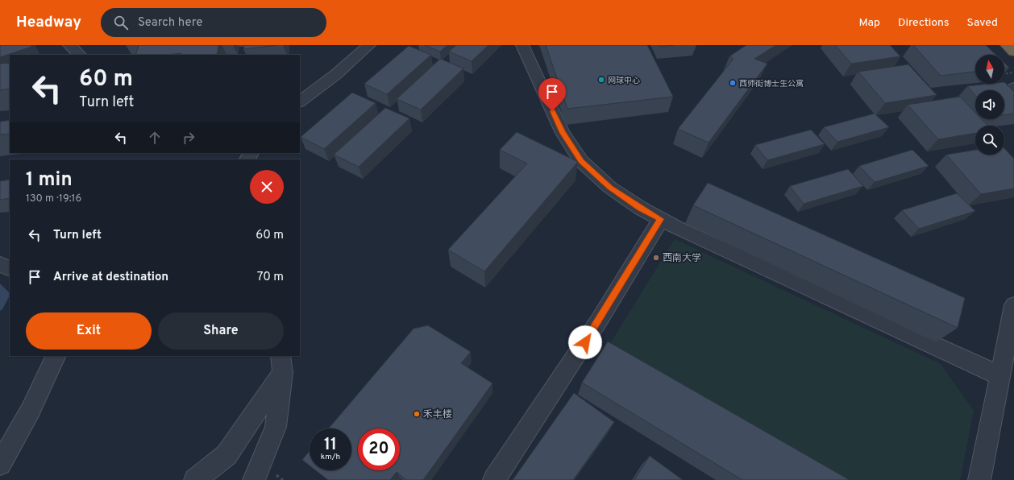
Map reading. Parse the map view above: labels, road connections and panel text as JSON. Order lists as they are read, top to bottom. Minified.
{"places":["网球中心","西师街博士生公寓","西南大学","禾丰楼"],"north":"top","page":{"header":"Headway","search":"Search here","nav":["Map","Directions","Saved"],"turn":["60 m","Turn left"],"heading":["1 min","130 m · 19:16"],"list":[{"name":"Turn left","value":"60 m"},{"name":"Arrive at destination","value":"70 m"}],"buttons":["Exit","Share"],"speed":"11 km/h","limit":"20"}}
